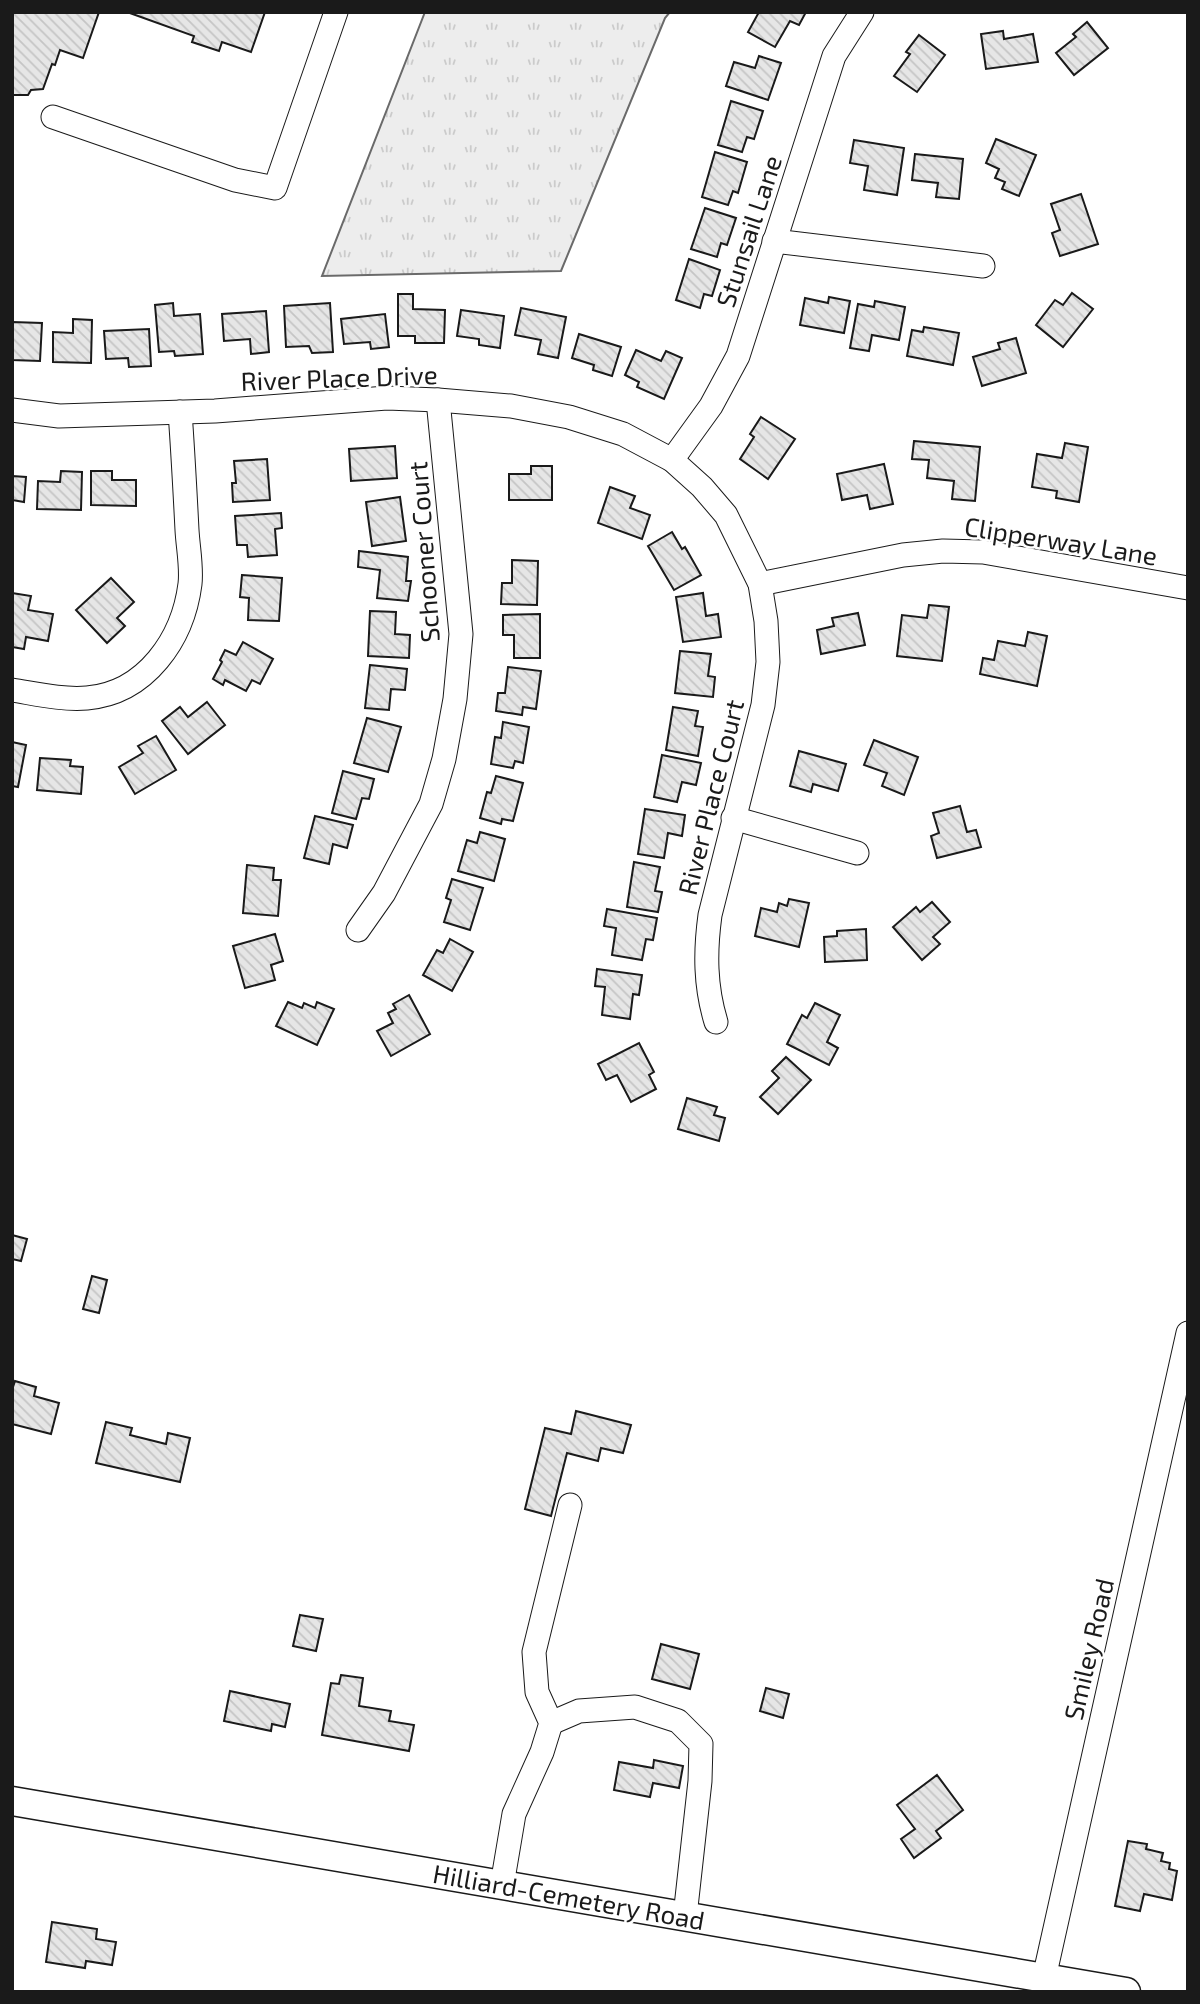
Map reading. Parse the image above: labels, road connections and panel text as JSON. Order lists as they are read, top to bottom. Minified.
{"streets":{"main road":["Hilliard-Cemetery Road"],"street":["Stunsail Lane","River Place Drive","Clipperway Lane","Schooner Court","River Place Court","Smiley Road"]},"crossings":[["Stunsail Lane","River Place Drive"],["River Place Drive","Clipperway Lane"],["River Place Drive","Schooner Court"],["River Place Drive","River Place Court"],["Clipperway Lane","River Place Court"],["Smiley Road","Hilliard-Cemetery Road"]]}
